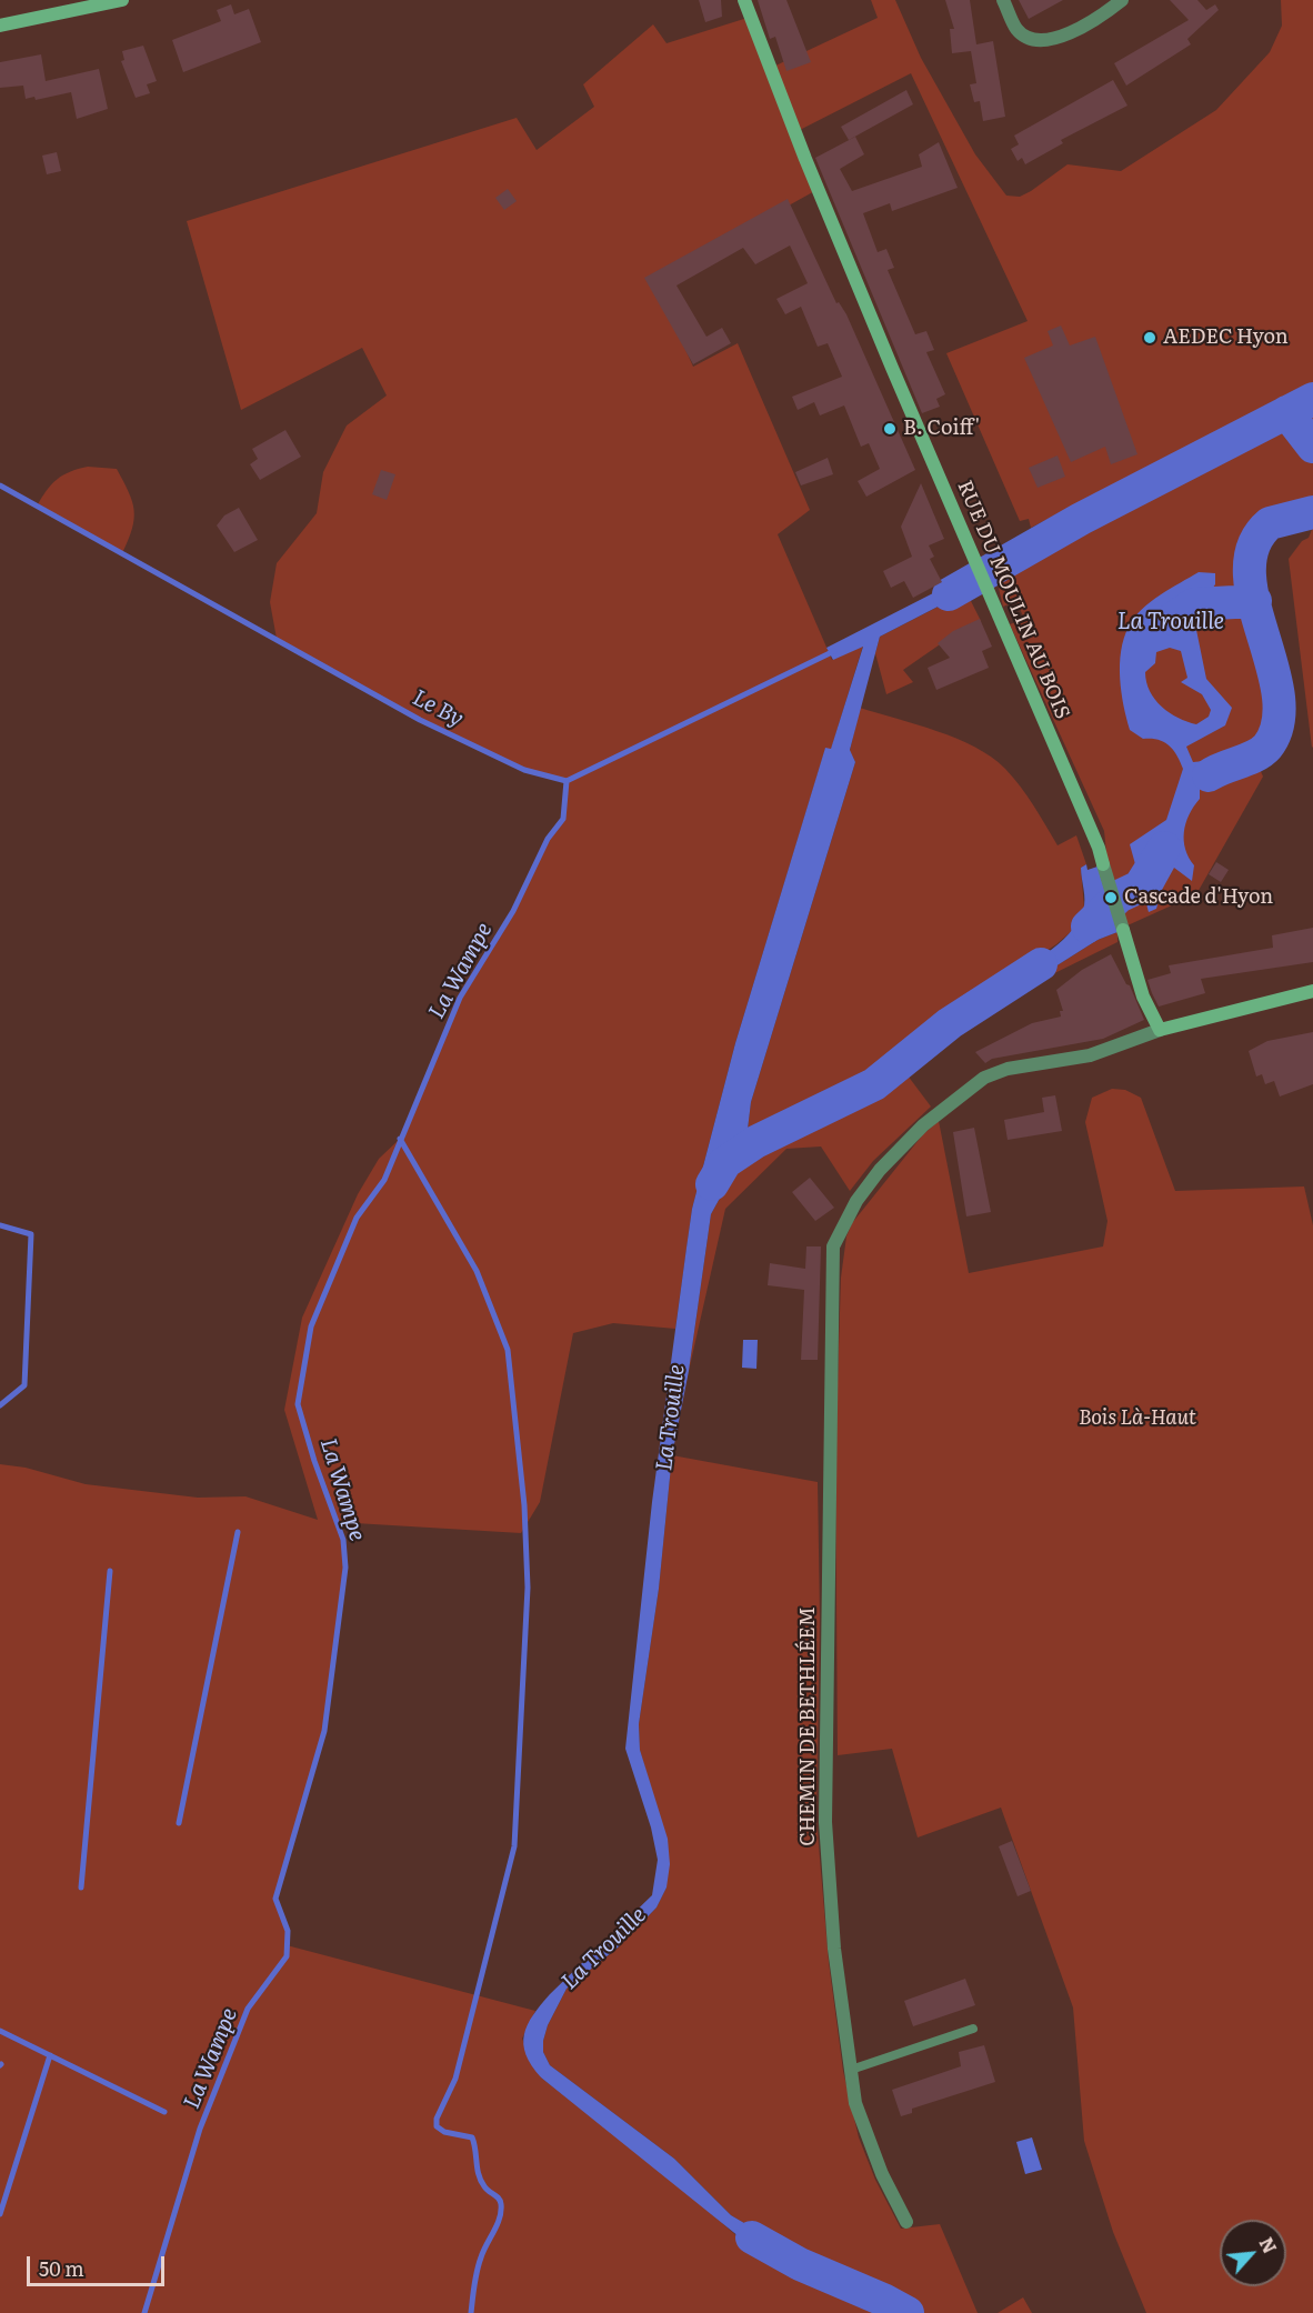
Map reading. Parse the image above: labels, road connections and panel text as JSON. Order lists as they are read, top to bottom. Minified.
{"streets":{"street":["RUE DU MOULIN AU BOIS","CHEMIN DE BETHLÉEM"]},"crossings":[["RUE DU MOULIN AU BOIS","CHEMIN DE BETHLÉEM"]],"water":["La Trouille","Le By","La Wampe"],"parks":["Bois Là-Haut"],"places":["AEDEC Hyon","B. Coiff'","Cascade d'Hyon"],"scale_bar":"50 m","north":"top right"}
